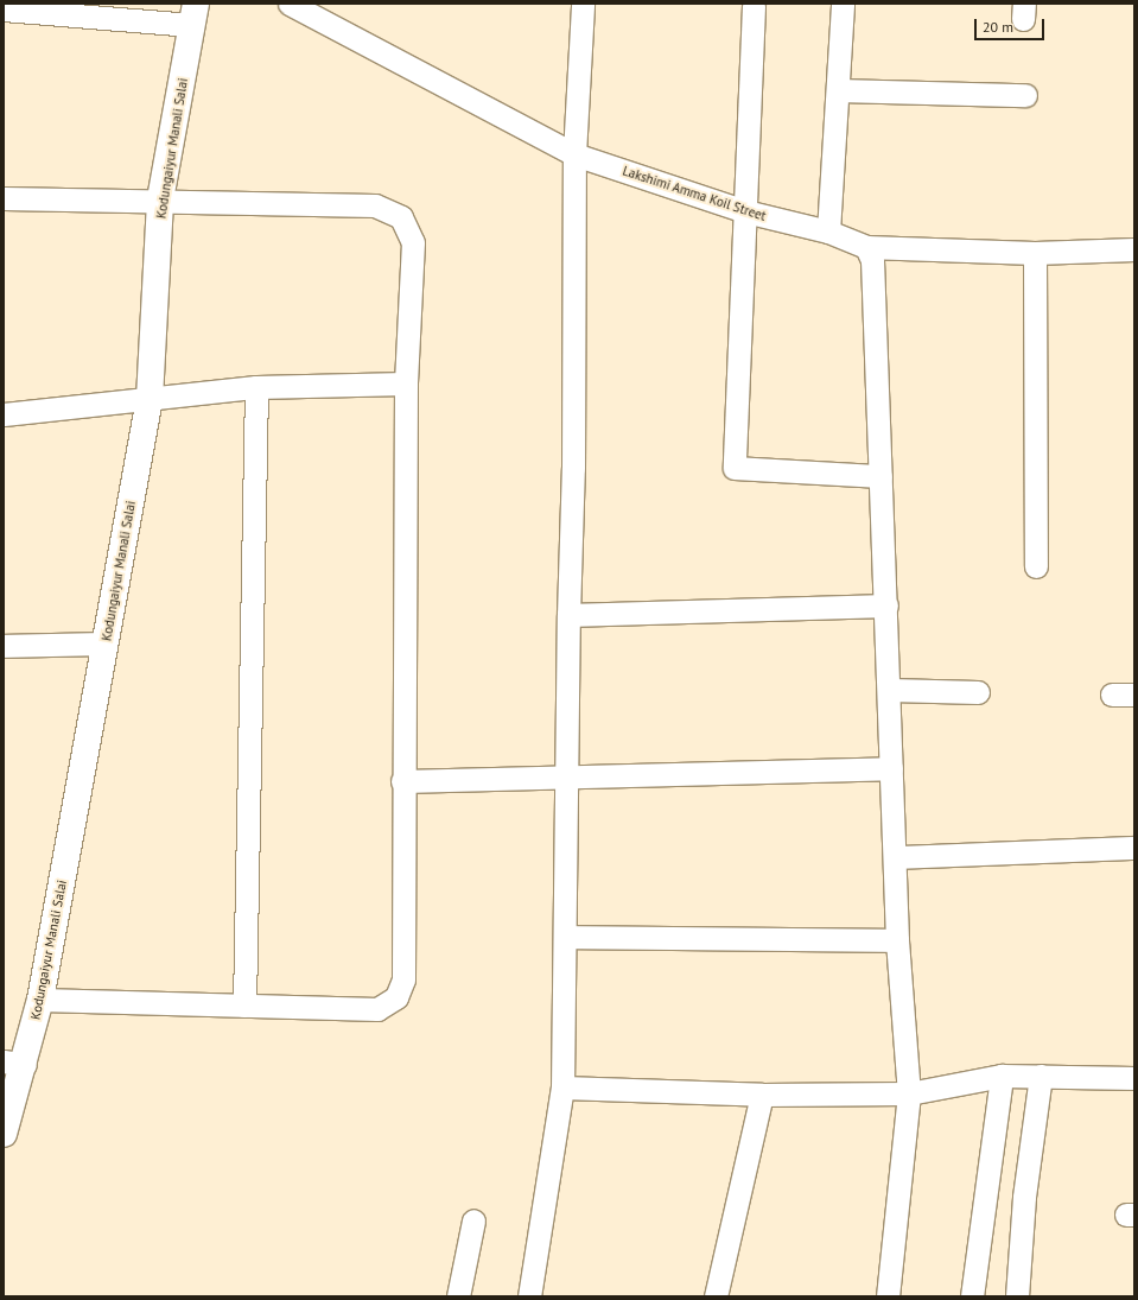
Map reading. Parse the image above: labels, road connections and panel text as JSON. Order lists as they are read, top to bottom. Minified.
{"streets":{"street":["Kodungaiyur Manali Salai","Lakshimi Amma Koil Street"]},"scale_bar":"20 m"}
